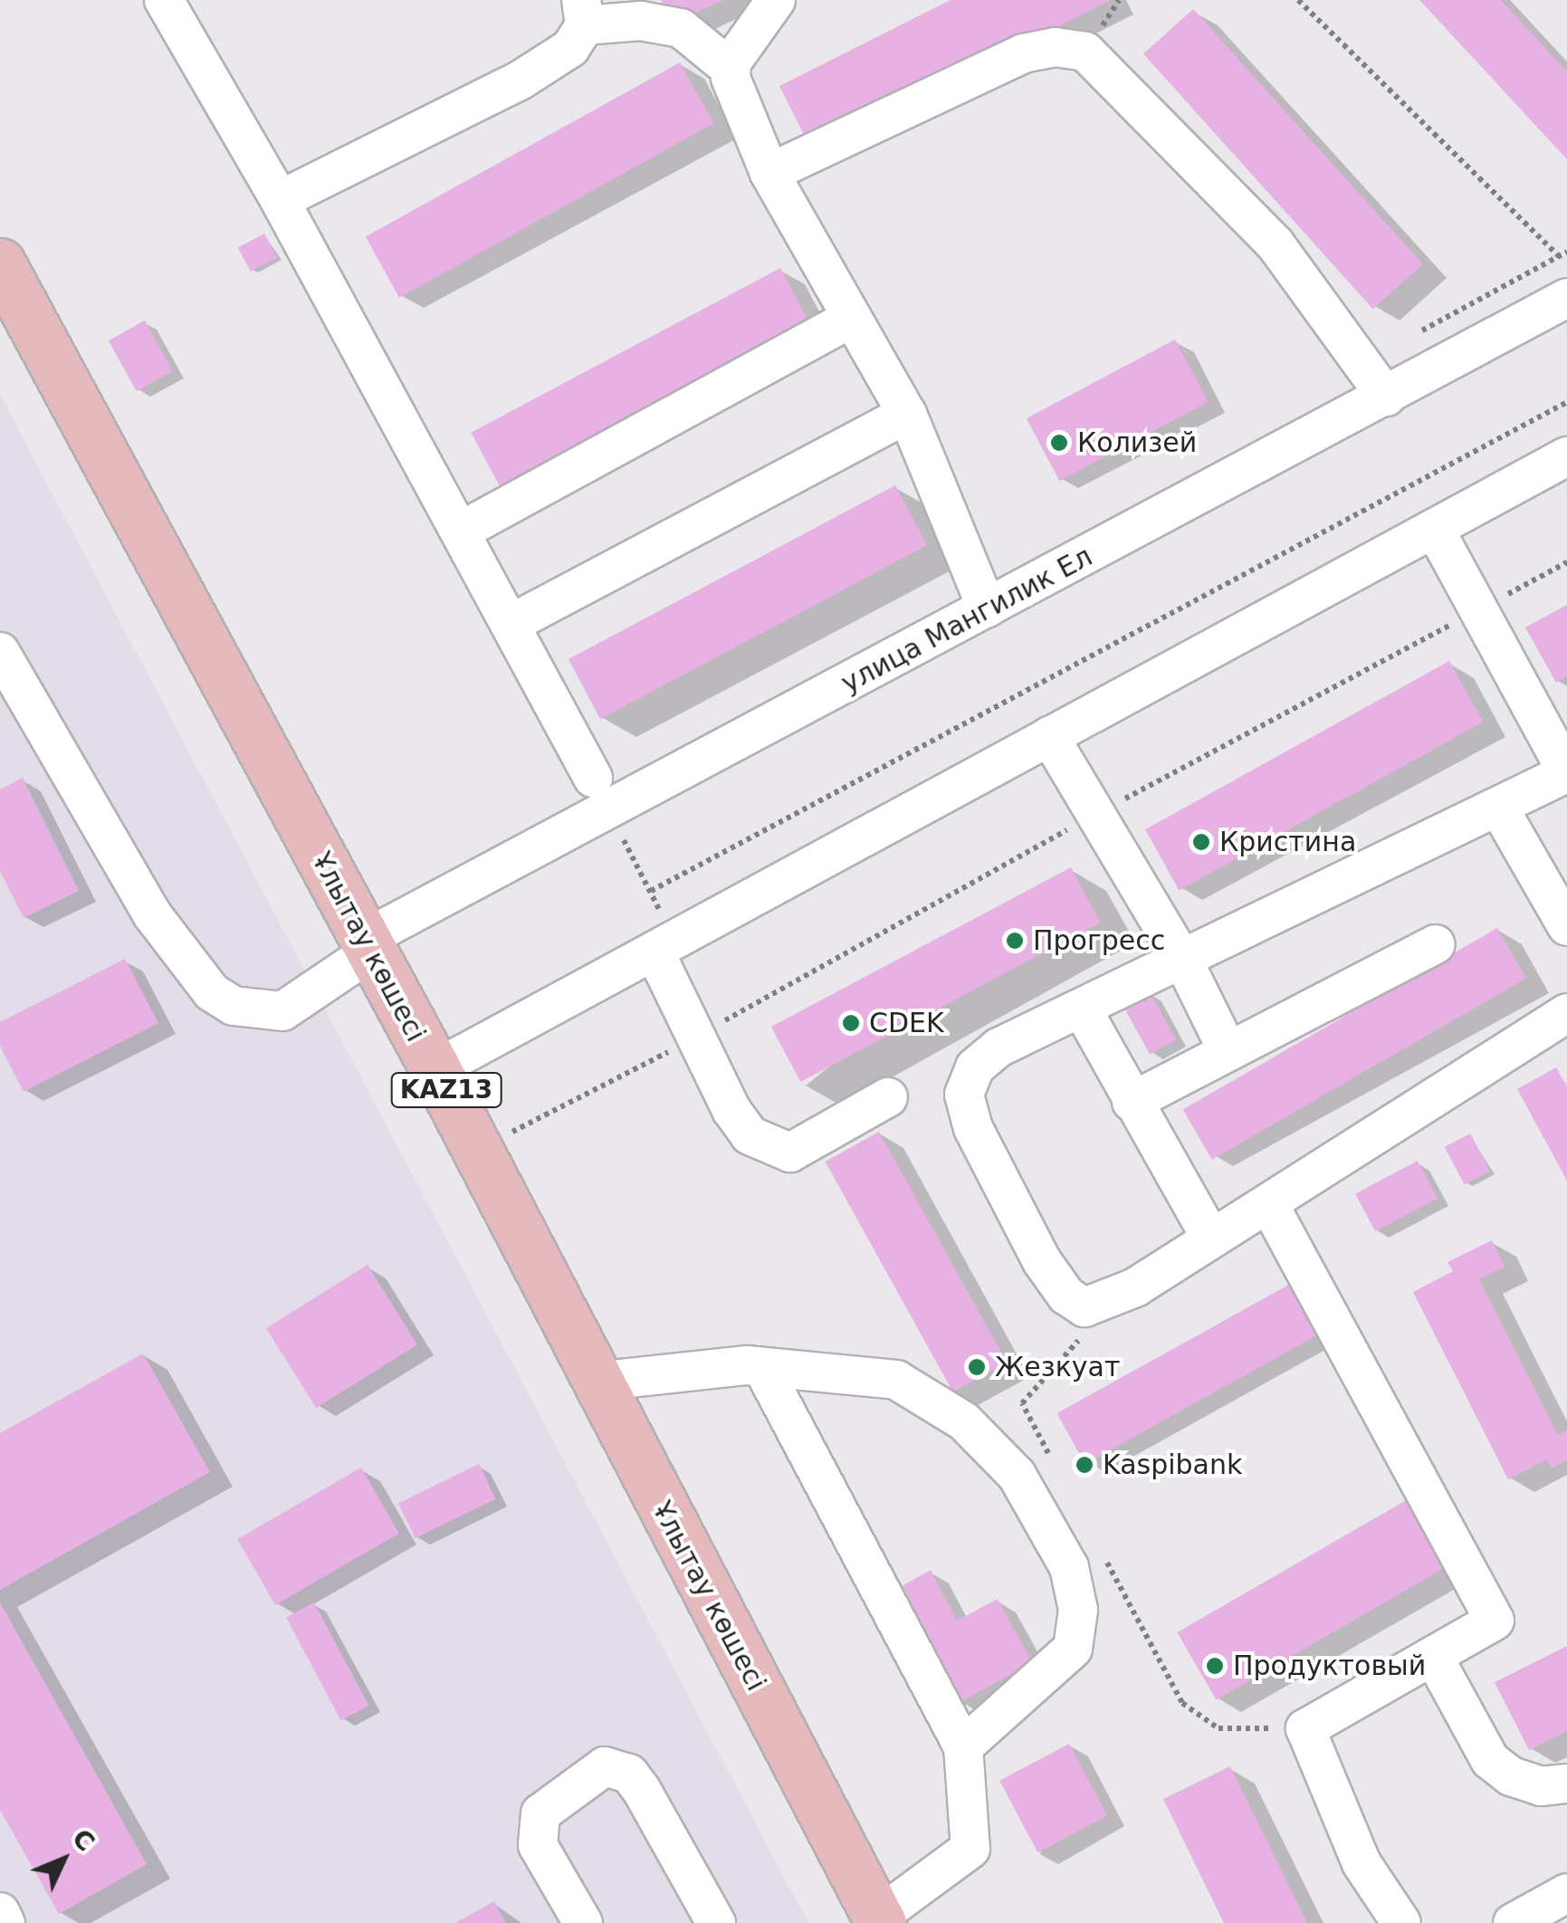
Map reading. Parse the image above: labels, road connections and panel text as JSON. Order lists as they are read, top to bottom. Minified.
{"streets":{"main road":["Ұлытау көшесі","KAZ13"],"street":["улица Мангилик Ел"]},"crossings":[["улица Мангилик Ел","Ұлытау көшесі"]],"places":["Колизей","Кристина","Прогресс","CDEK","Жезкуат","Kaspibank","Продуктовый"],"north":"top right"}
